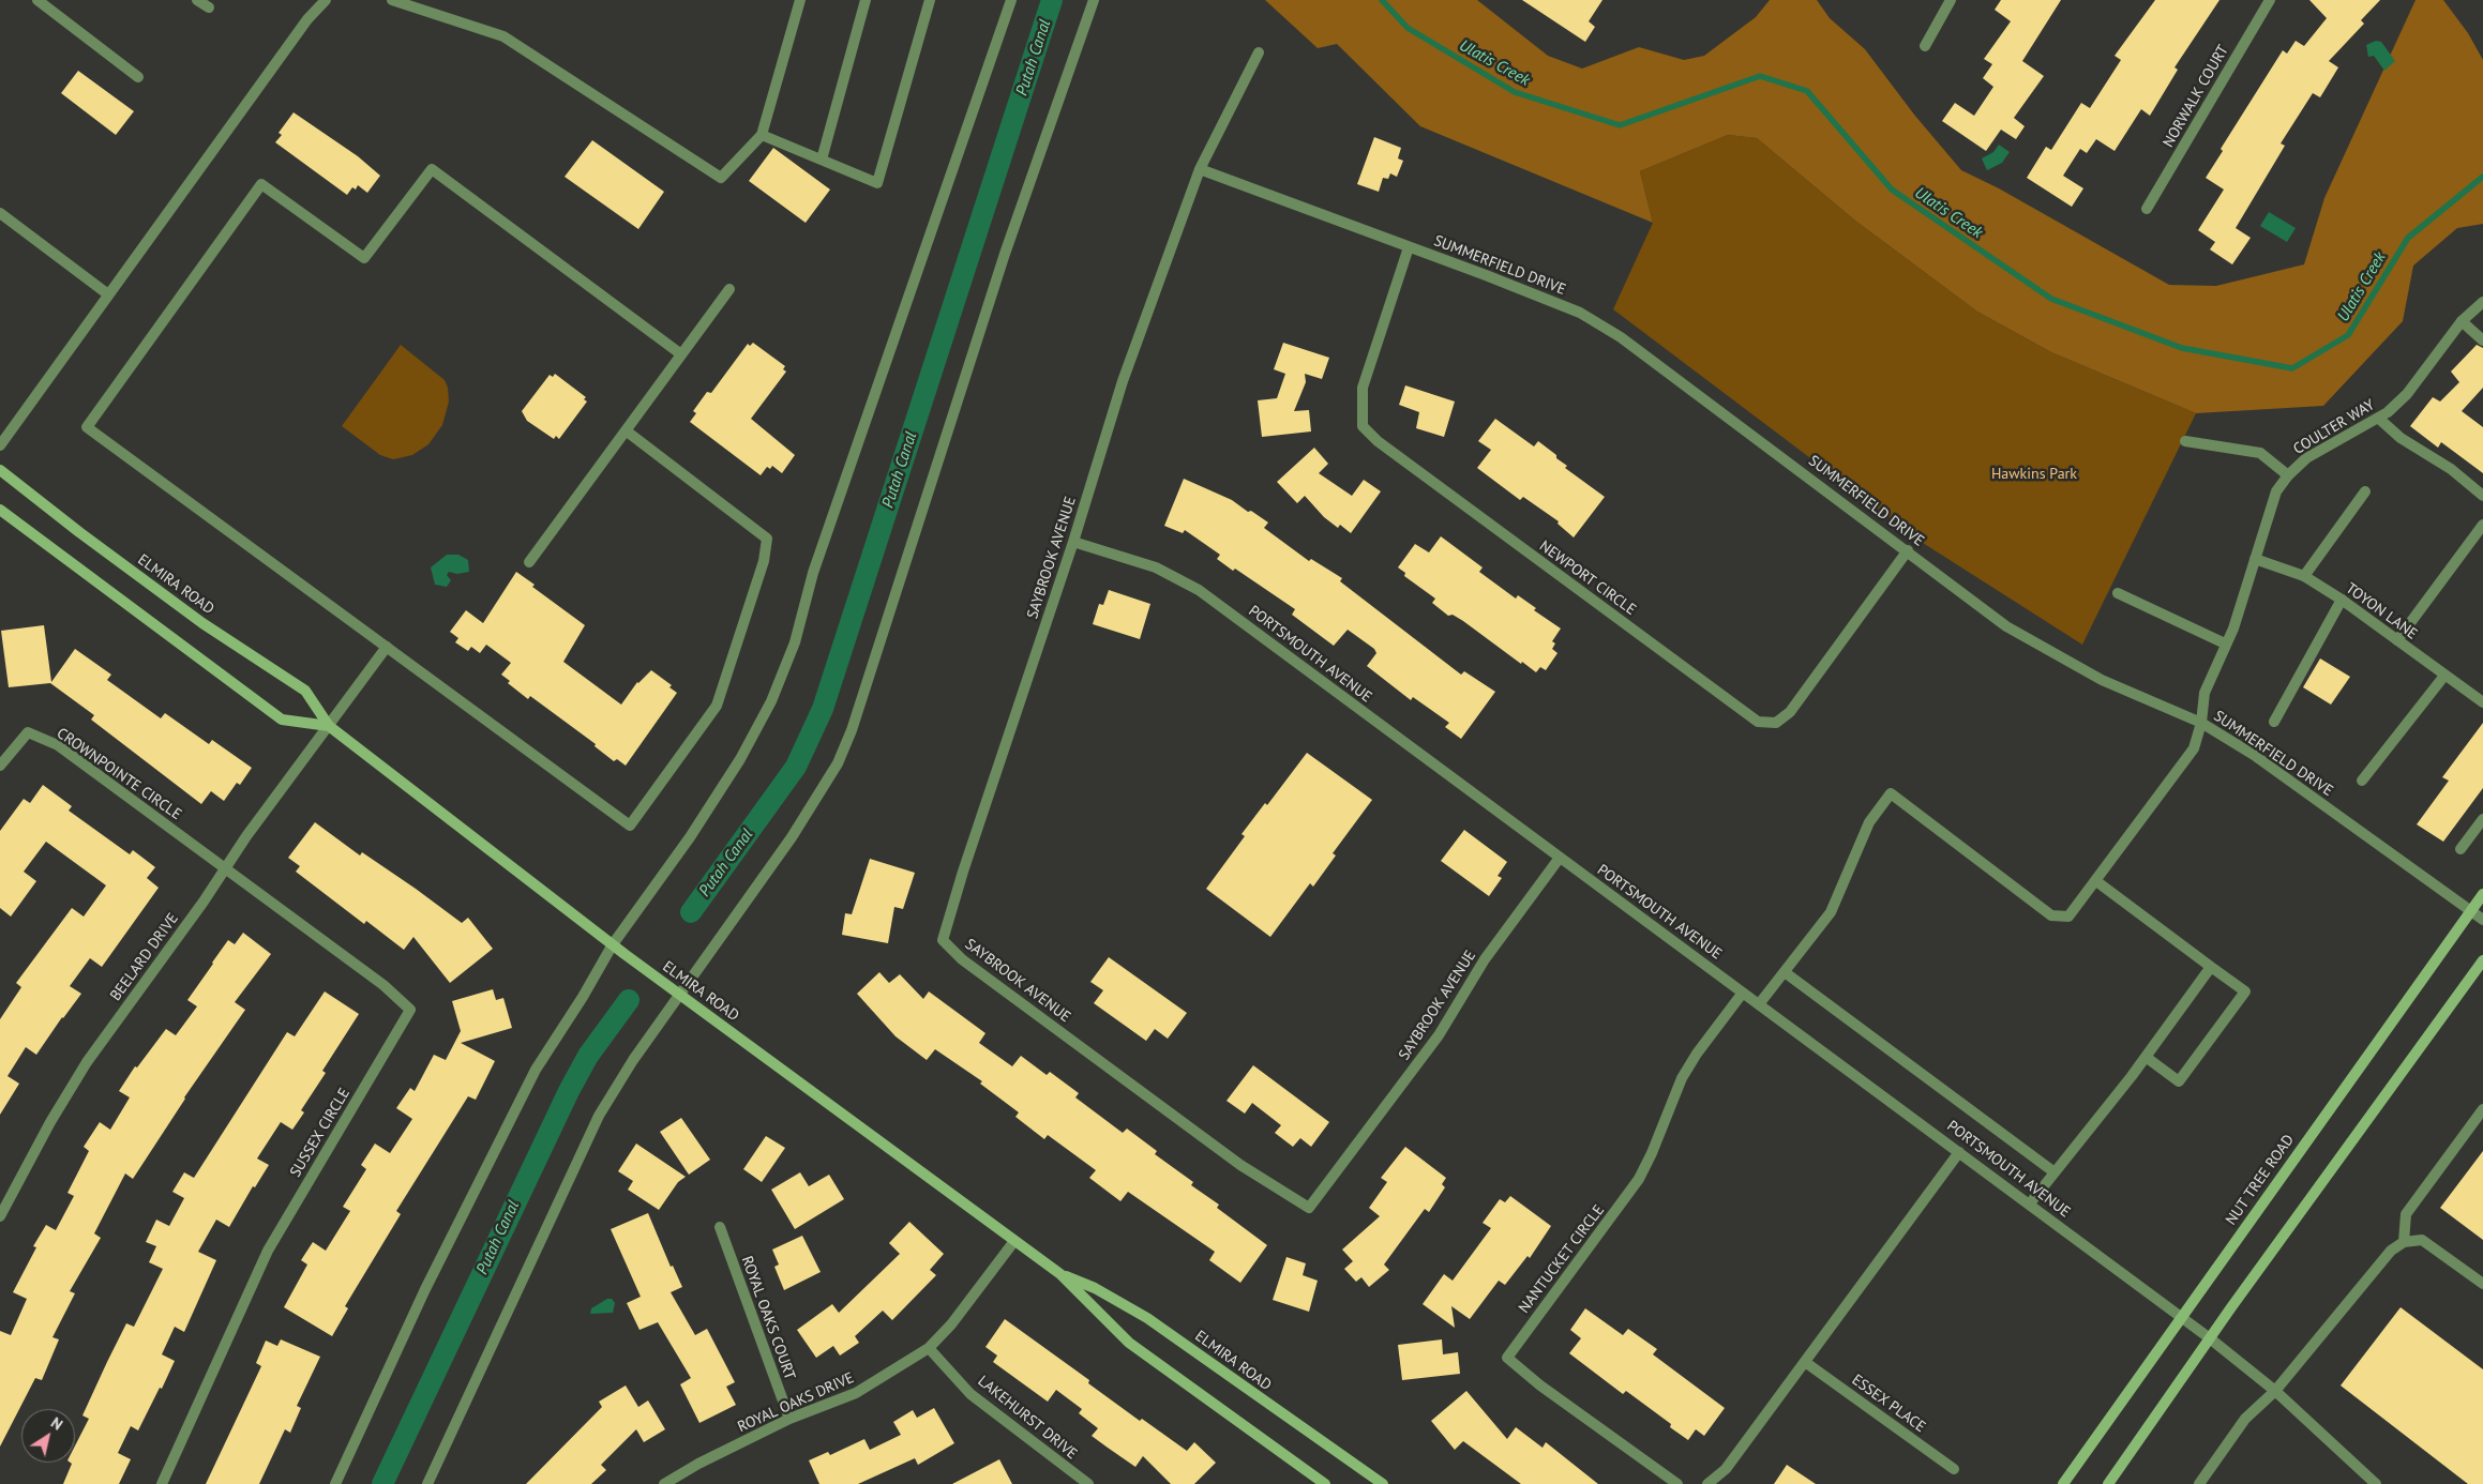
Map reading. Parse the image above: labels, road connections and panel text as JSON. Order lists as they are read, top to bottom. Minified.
{"streets":{"main road":["ELMIRA ROAD","NUT TREE ROAD"],"street":["NORWALK COURT","SUMMERFIELD DRIVE","COULTER WAY","SAYBROOK AVENUE","NEWPORT CIRCLE","TOYON LANE","PORTSMOUTH AVENUE","CROWNPOINTE CIRCLE","BEELARD DRIVE","SUSSEX CIRCLE","NANTUCKET CIRCLE","ROYAL OAKS COURT","ROYAL OAKS DRIVE","ESSEX PLACE","LAKEHURST DRIVE"]},"crossings":[["SUMMERFIELD DRIVE","COULTER WAY"],["SUMMERFIELD DRIVE","SAYBROOK AVENUE"],["SUMMERFIELD DRIVE","NEWPORT CIRCLE"],["SUMMERFIELD DRIVE","NUT TREE ROAD"],["COULTER WAY","TOYON LANE"],["SAYBROOK AVENUE","PORTSMOUTH AVENUE"],["ELMIRA ROAD","BEELARD DRIVE"],["ELMIRA ROAD","ROYAL OAKS DRIVE"],["PORTSMOUTH AVENUE","NUT TREE ROAD"],["PORTSMOUTH AVENUE","NANTUCKET CIRCLE"],["CROWNPOINTE CIRCLE","BEELARD DRIVE"],["CROWNPOINTE CIRCLE","SUSSEX CIRCLE"],["BEELARD DRIVE","SUSSEX CIRCLE"],["ROYAL OAKS COURT","ROYAL OAKS DRIVE"],["ROYAL OAKS DRIVE","LAKEHURST DRIVE"]],"water":["Putah Canal","Ulatis Creek"],"parks":["Hawkins Park"],"north":"top right"}
